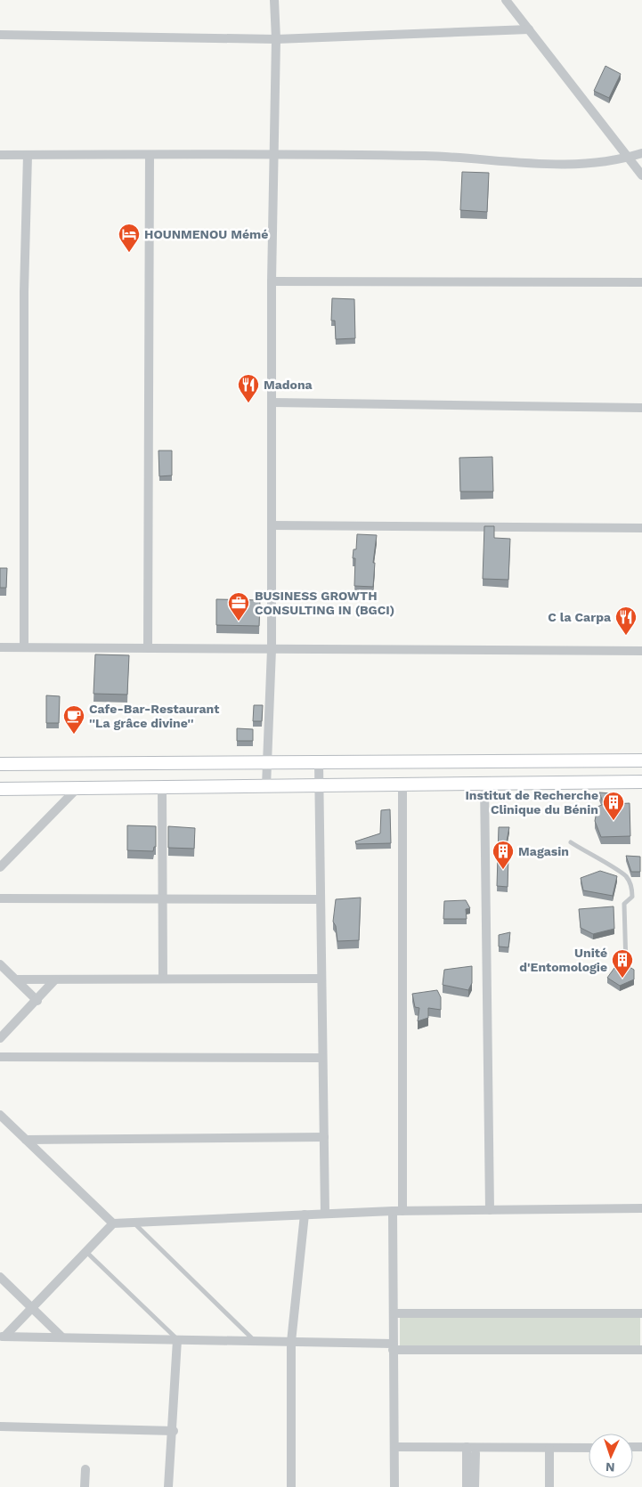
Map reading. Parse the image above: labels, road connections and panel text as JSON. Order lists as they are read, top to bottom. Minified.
{"places":{"hotel":["HOUNMENOU Mémé"],"restaurant":["Madona","C la Carpa"],"office":["BUSINESS GROWTH CONSULTING IN (BGCI)"],"cafe":["Cafe-Bar-Restaurant ''La grâce divine''"],"building":["Institut de Recherche Clinique du Bénin","Magasin","Unité d'Entomologie"]},"north":"bottom"}
